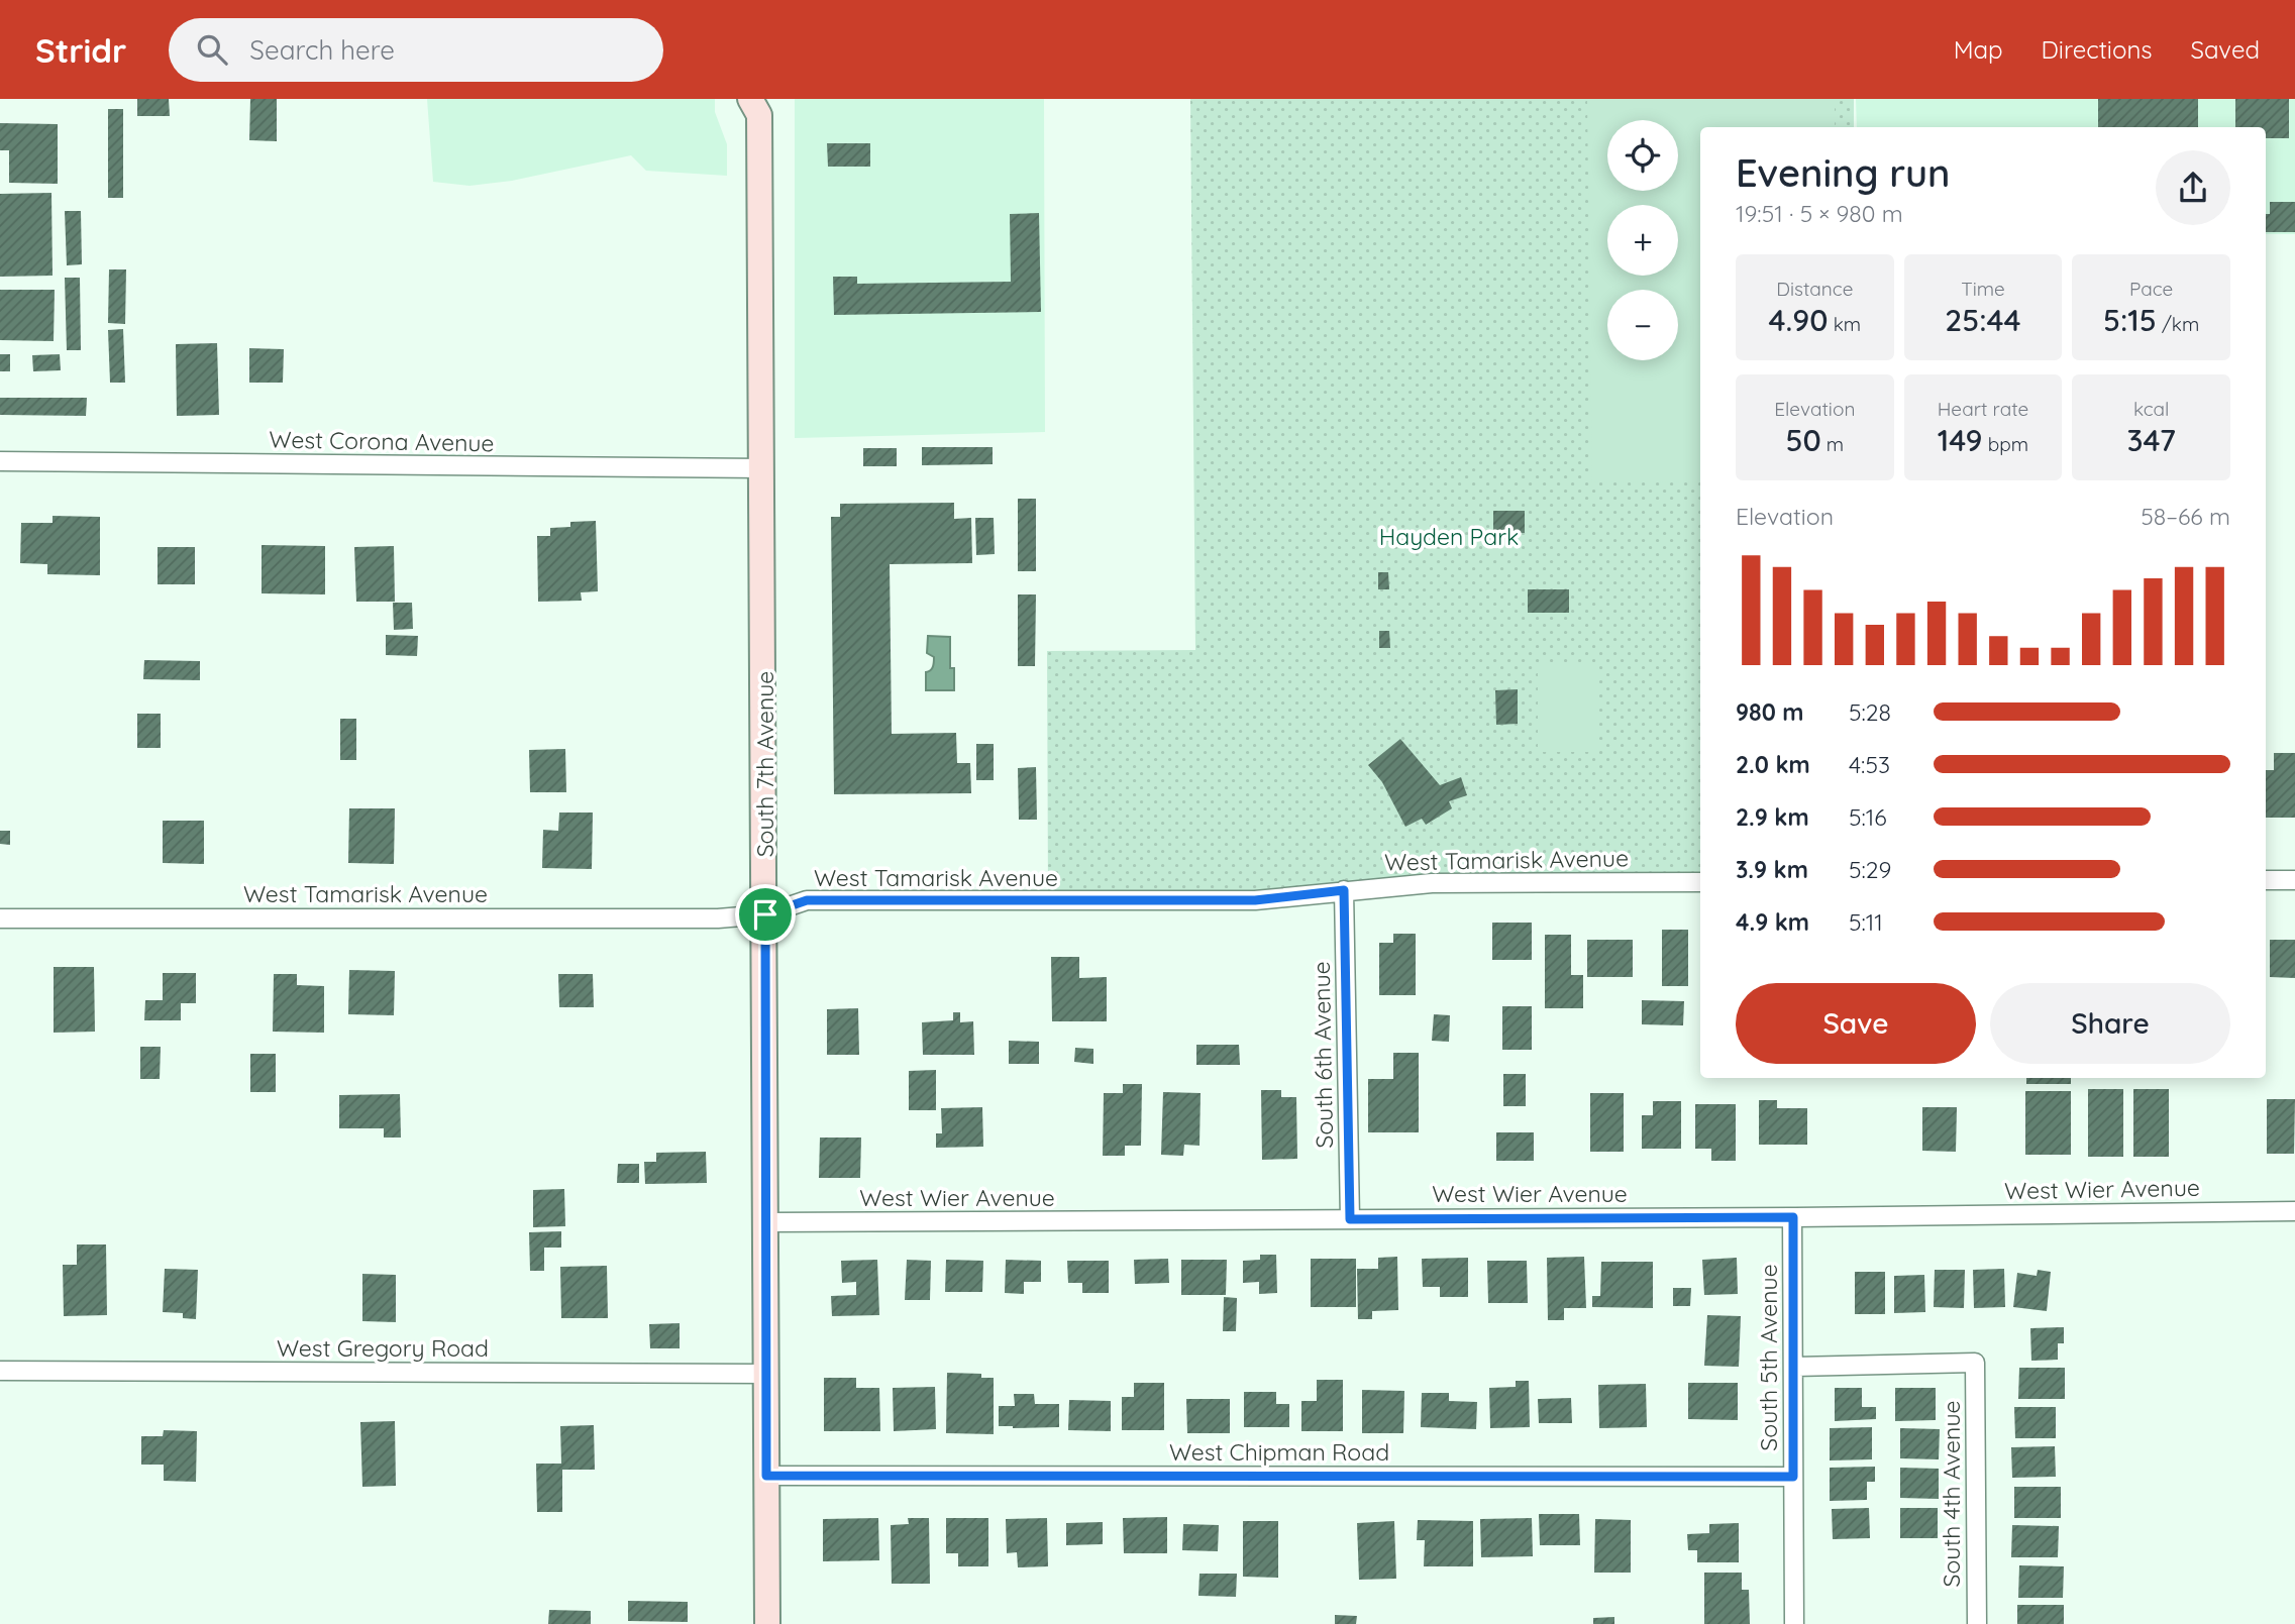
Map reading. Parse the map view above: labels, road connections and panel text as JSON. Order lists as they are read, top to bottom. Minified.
{"streets":{"main road":["South 7th Avenue"],"street":["West Corona Avenue","West Tamarisk Avenue","South 6th Avenue","West Wier Avenue","West Gregory Road","South 5th Avenue","West Chipman Road","South 4th Avenue"]},"crossings":[["West Corona Avenue","South 7th Avenue"],["South 7th Avenue","West Tamarisk Avenue"],["South 7th Avenue","West Wier Avenue"],["South 7th Avenue","West Gregory Road"],["South 7th Avenue","West Chipman Road"],["West Tamarisk Avenue","South 6th Avenue"],["South 6th Avenue","West Wier Avenue"],["West Wier Avenue","South 5th Avenue"],["South 5th Avenue","West Chipman Road"],["South 5th Avenue","South 4th Avenue"]],"parks":["Hayden Park"],"page":{"header":"Stridr","search":"Search here","nav":["Map","Directions","Saved"],"map_buttons":["+","−"],"heading":["Evening run","19:51 · 5 × 980 m"],"stats":[["Distance","4.90 km"],["Time","25:44"],["Pace","5:15 /km"],["Elevation","50 m"],["Heart rate","149 bpm"],["kcal","347"]],"chart":["Elevation","58–66 m"],"list":[{"name":"980 m","note":"5:28"},{"name":"2.0 km","note":"4:53"},{"name":"2.9 km","note":"5:16"},{"name":"3.9 km","note":"5:29"},{"name":"4.9 km","note":"5:11"}],"buttons":["Save","Share"]}}
